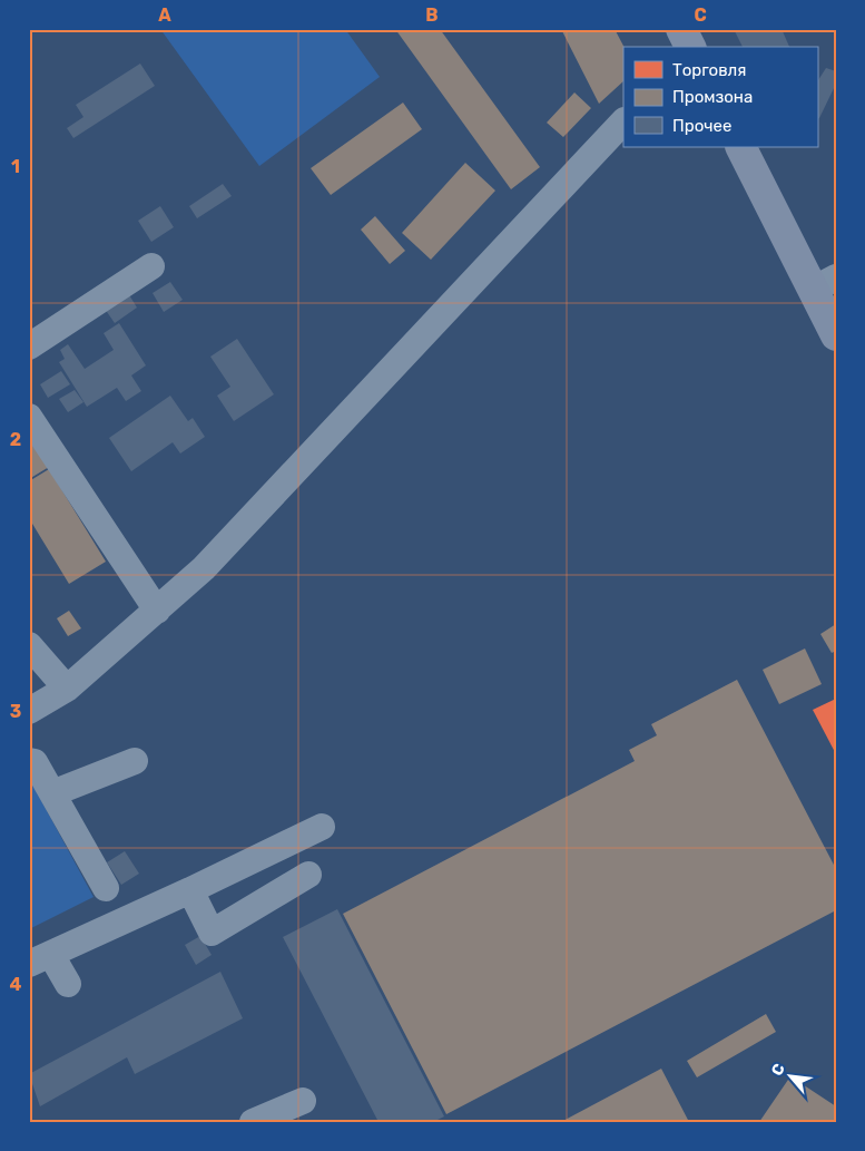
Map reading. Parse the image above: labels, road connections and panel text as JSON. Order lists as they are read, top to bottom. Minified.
{"legend":["Торговля","Промзона","Прочее"],"north":"top left","grid":{"columns":["A","B","C"],"rows":["1","2","3","4"]}}
